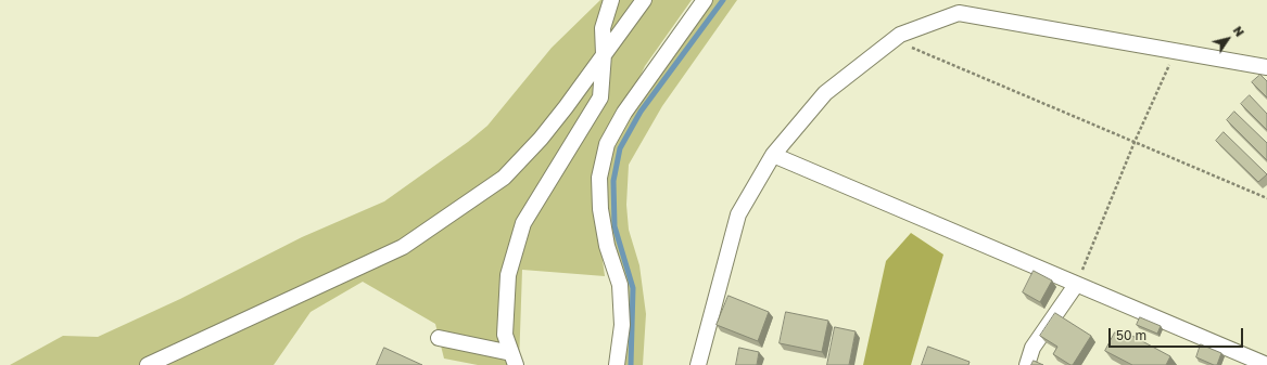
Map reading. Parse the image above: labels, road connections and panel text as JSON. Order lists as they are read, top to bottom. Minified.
{"scale_bar":"50 m","north":"top right"}
